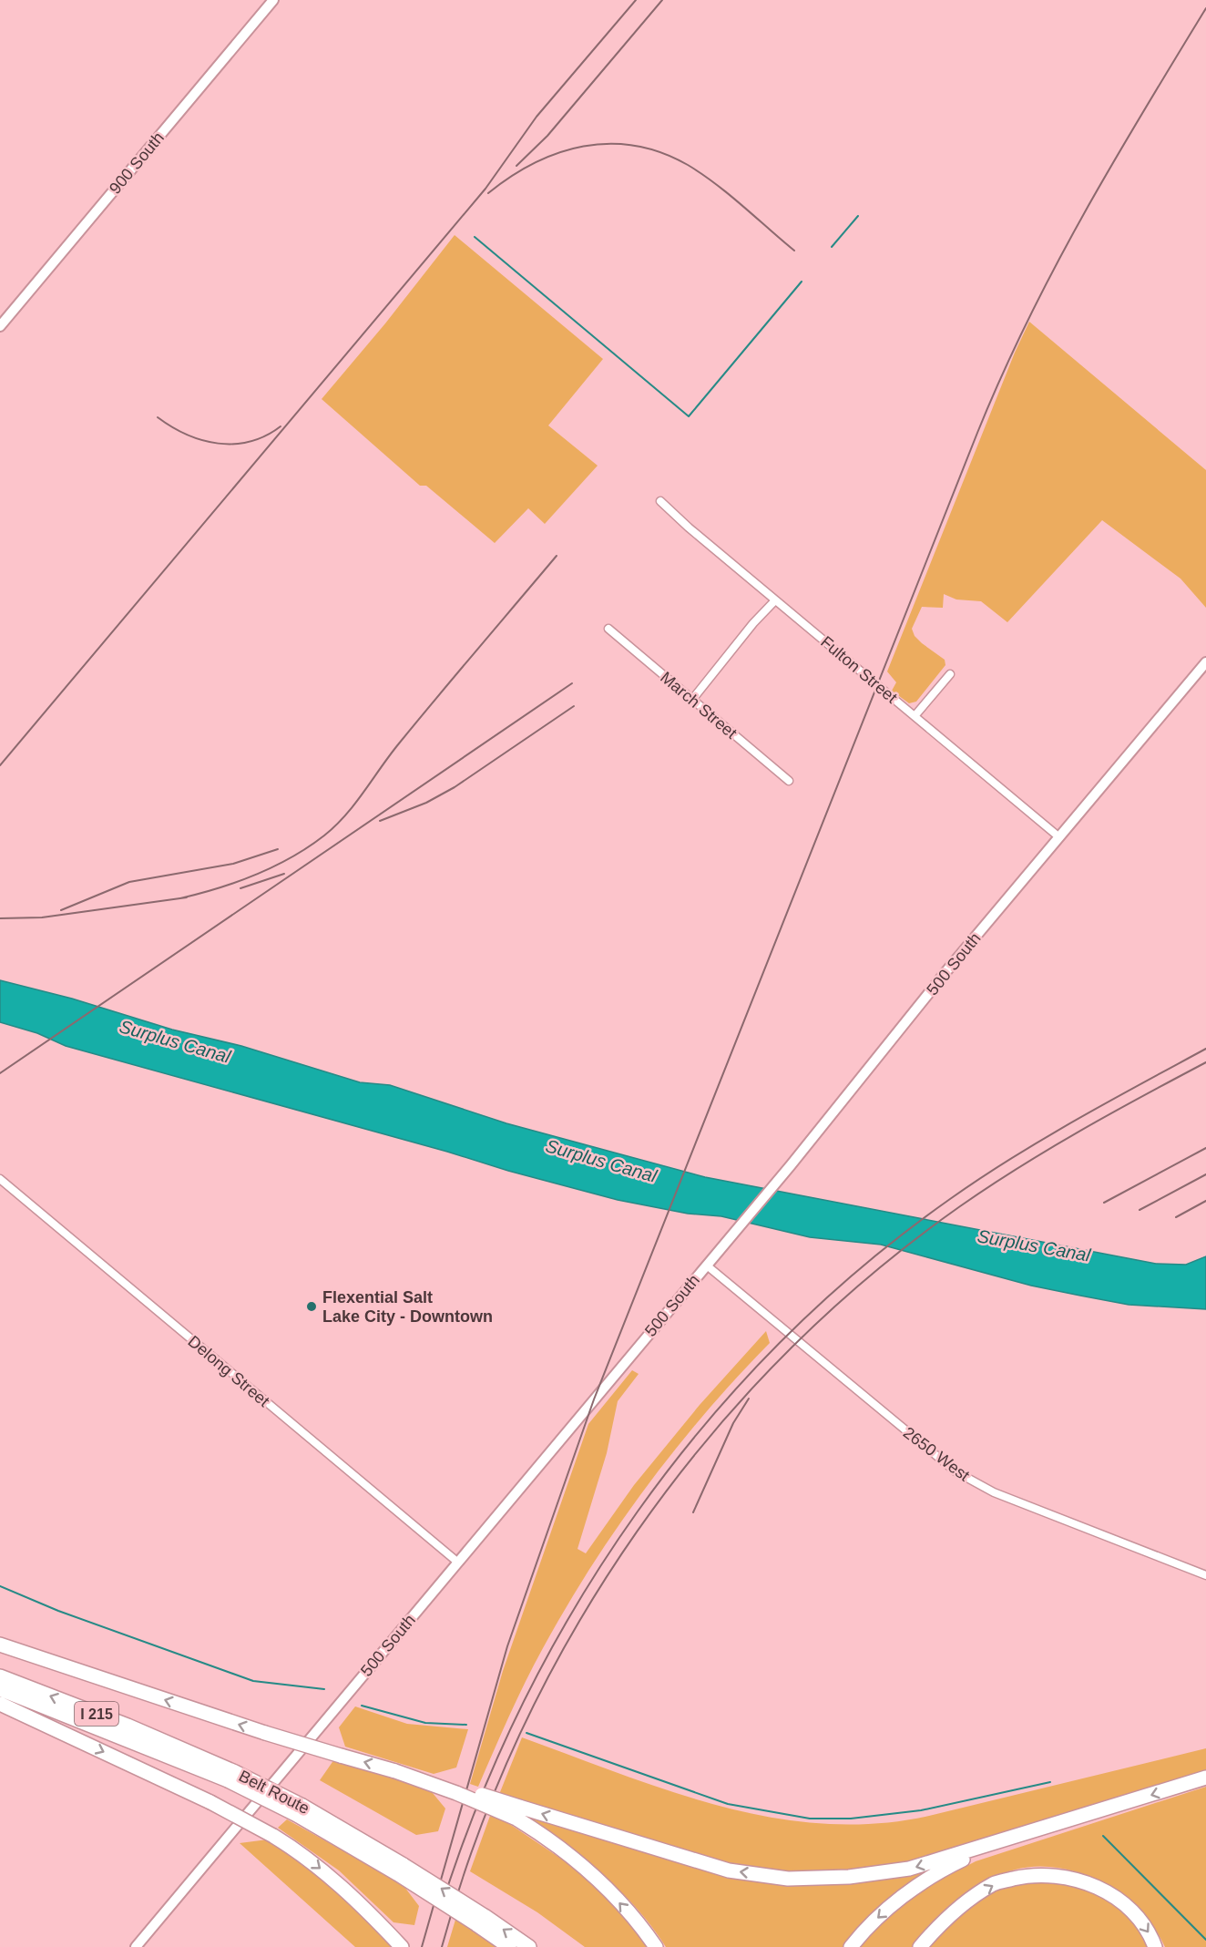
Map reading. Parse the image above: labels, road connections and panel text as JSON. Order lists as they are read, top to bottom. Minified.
{"streets":{"highway":["I 215","Belt Route"],"street":["900 South","Fulton Street","March Street","500 South","Delong Street","2650 West"]},"crossings":[["Fulton Street","500 South"],["500 South","Delong Street"],["500 South","2650 West"]],"water":["Surplus Canal"],"places":["Flexential Salt Lake City - Downtown"]}
